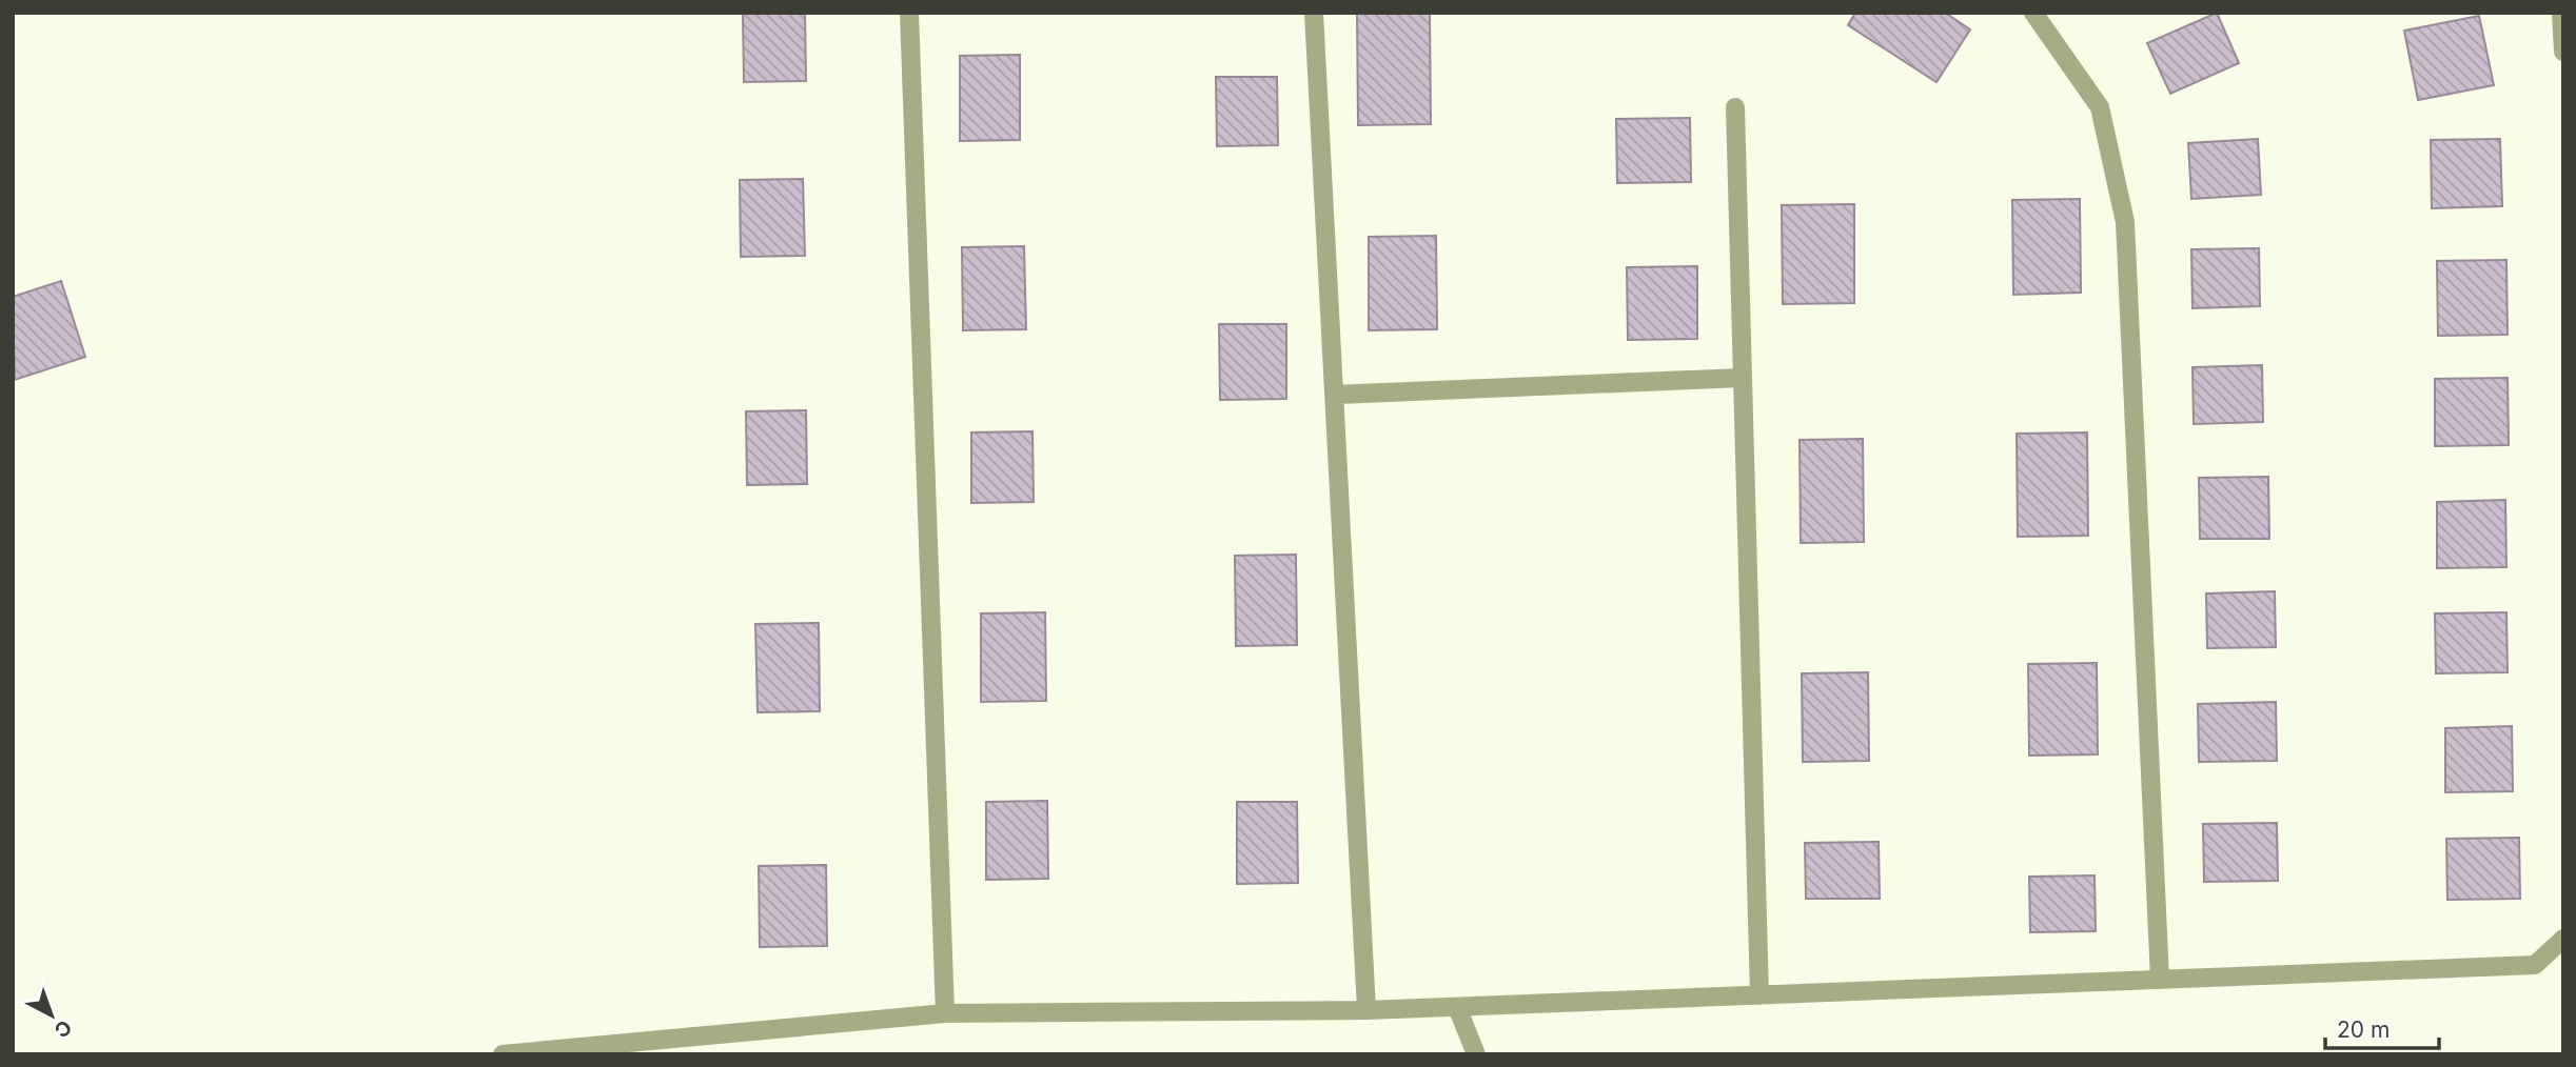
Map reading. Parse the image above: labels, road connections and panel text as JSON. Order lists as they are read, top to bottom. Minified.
{"scale_bar":"20 m","north":"bottom right"}
